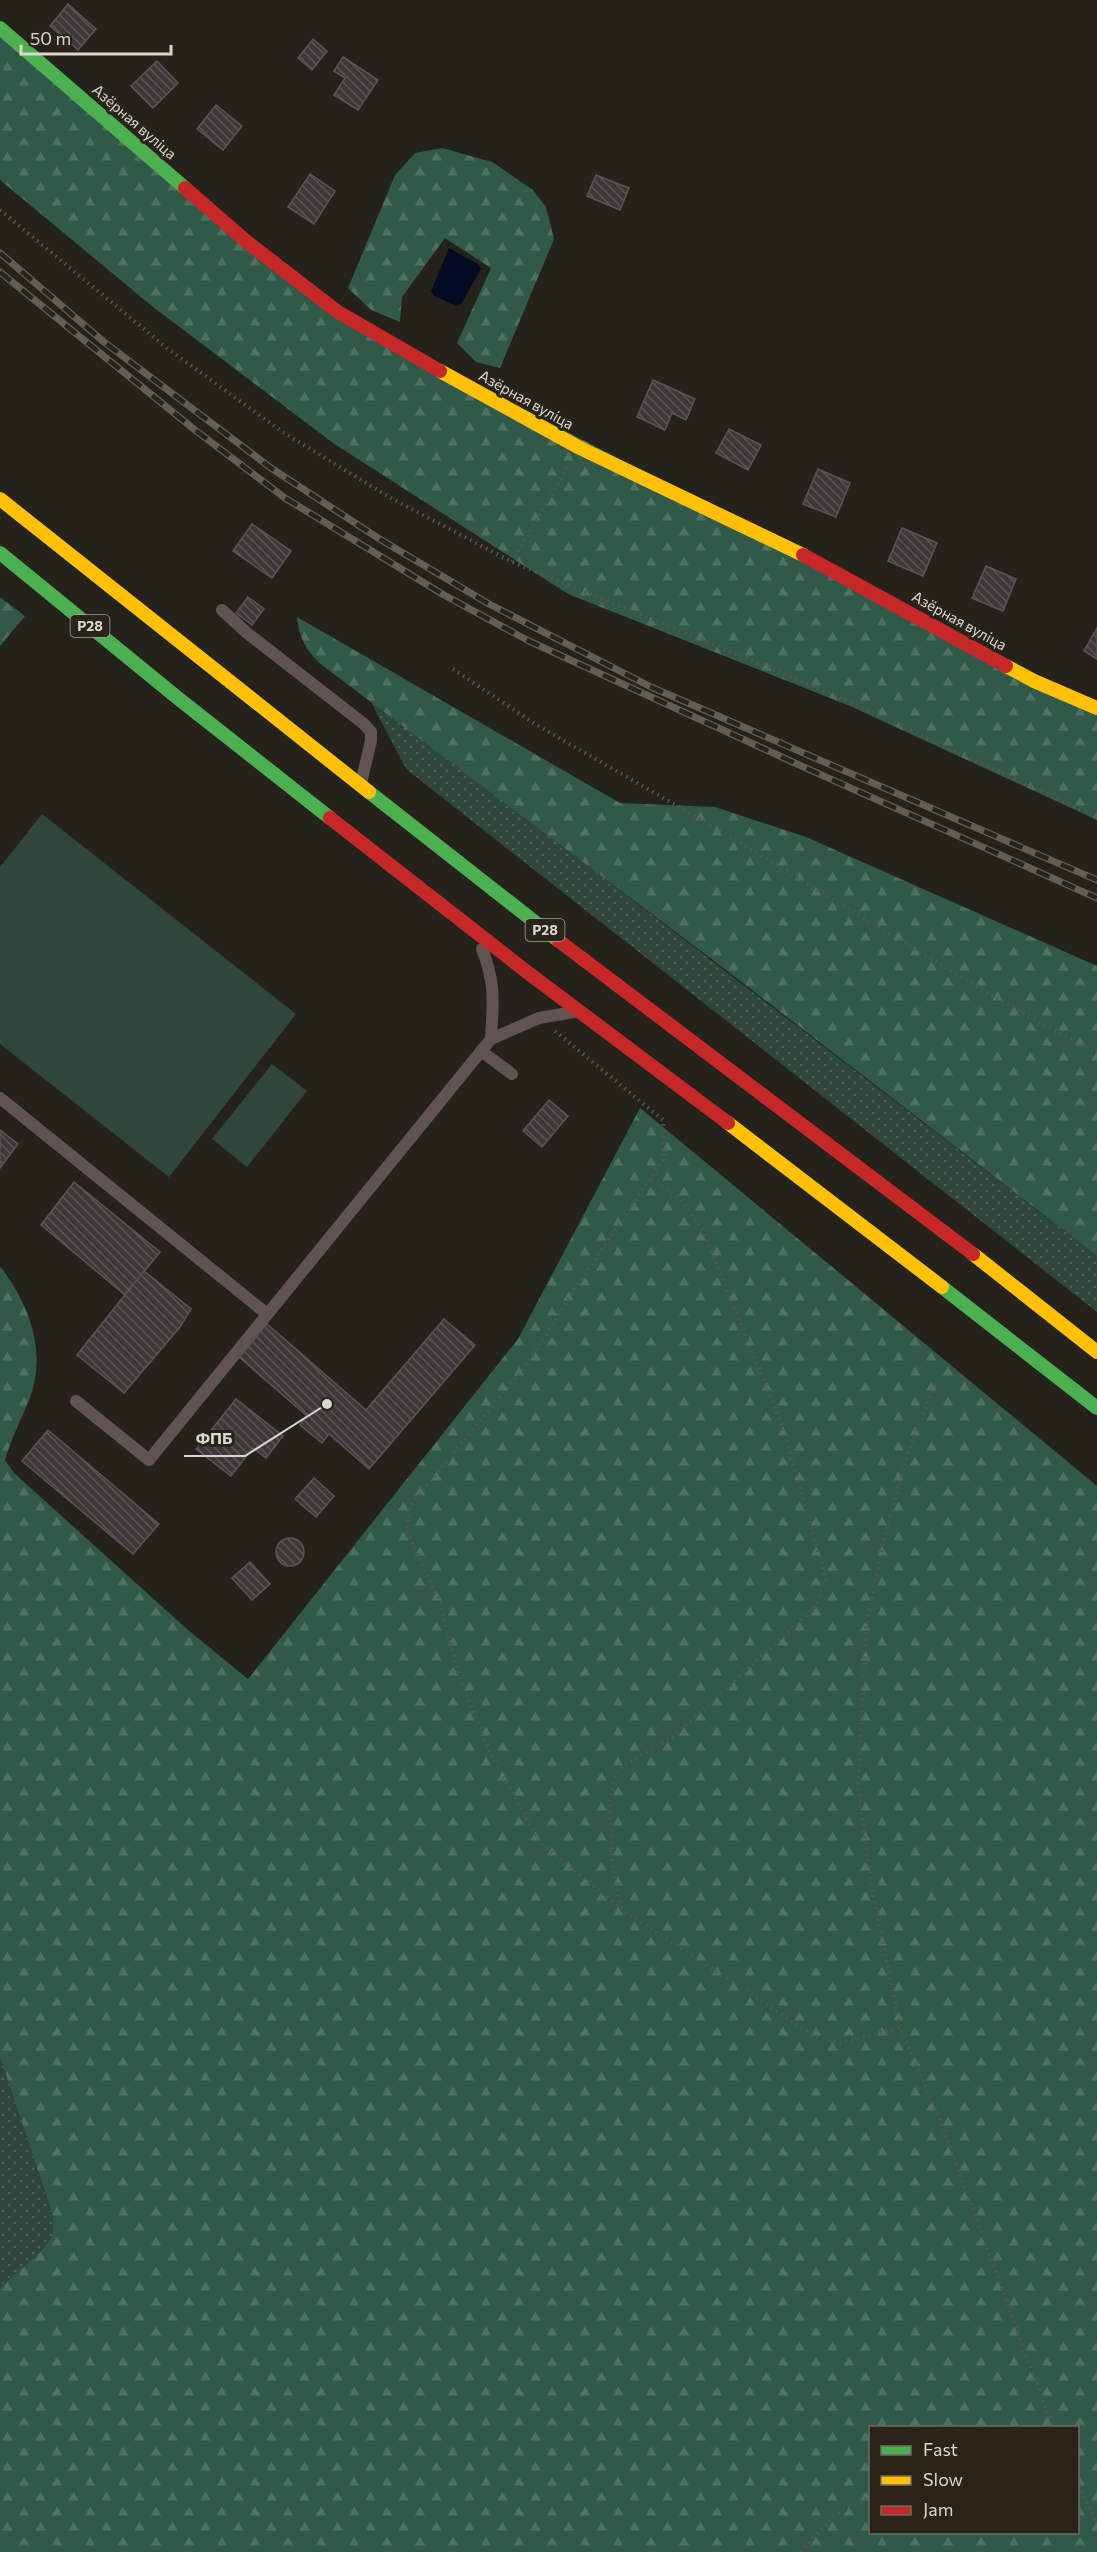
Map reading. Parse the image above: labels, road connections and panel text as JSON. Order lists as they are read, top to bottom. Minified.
{"streets":{"main road":["Азёрная вуліца","Р28"]},"places":["ФПБ"],"legend":["Fast","Slow","Jam"],"scale_bar":"50 m"}
